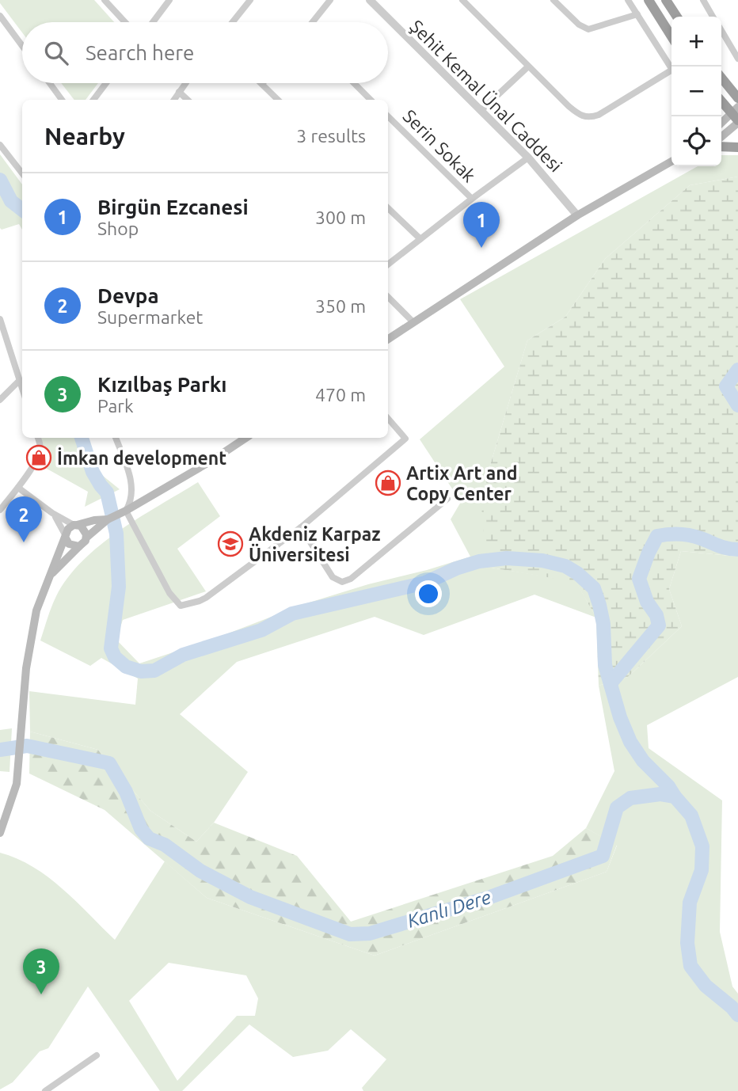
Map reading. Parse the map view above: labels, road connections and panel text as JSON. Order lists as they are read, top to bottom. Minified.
{"streets":{"street":["Şehit Kemal Ünal Caddesi","Serin Sokak"]},"water":["Kanlı Dere"],"places":{"shop":["İmkan development","Artix Art and Copy Center"],"school or university":["Akdeniz Karpaz Üniversitesi"]},"page":{"map_buttons":["+","−"],"search":"Search here","heading":["Nearby","3 results"],"list":[{"mark":"1","name":"Birgün Ezcanesi","note":"Shop","value":"300 m"},{"mark":"2","name":"Devpa","note":"Supermarket","value":"350 m"},{"mark":"3","name":"Kızılbaş Parkı","note":"Park","value":"470 m"}],"pins":["1","2","3"]}}
